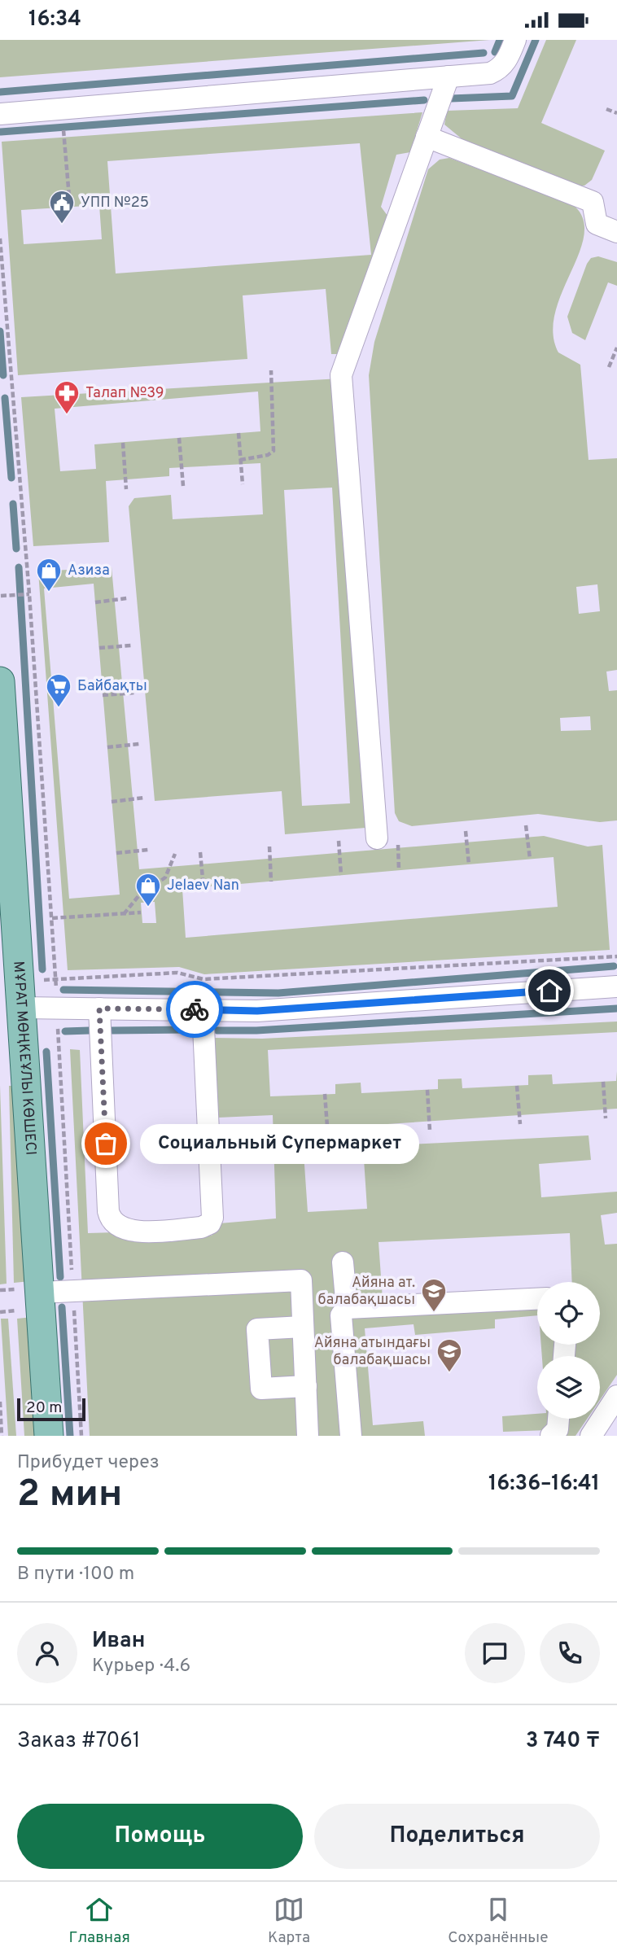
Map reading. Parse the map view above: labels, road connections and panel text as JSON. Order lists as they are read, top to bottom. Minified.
{"streets":{"main road":["МҰРАТ МӨҢКЕҰЛЫ КӨШЕСІ"]},"places":{"public building":["УПП №25"],"pharmacy":["Талап №39"],"shop":["Азиза","Jelaev Nan"],"supermarket":["Байбақты"],"other":["Социальный Супермаркет"],"school or university":["Айяна ат. балабақшасы","Айяна атындағы балабақшасы"]},"scale_bar":"20 m","page":{"status":"16:34","bubble":"Социальный Супермаркет","scale":"20 m","heading":["2 мин","Прибудет через","16:36–16:41"],"panel":["Иван","Курьер · 4.6","Заказ #7061","3 740 ₸"],"bar":"В пути · 100 m","buttons":["Помощь","Поделиться"],"tabs":["Главная","Карта","Сохранённые"]}}
